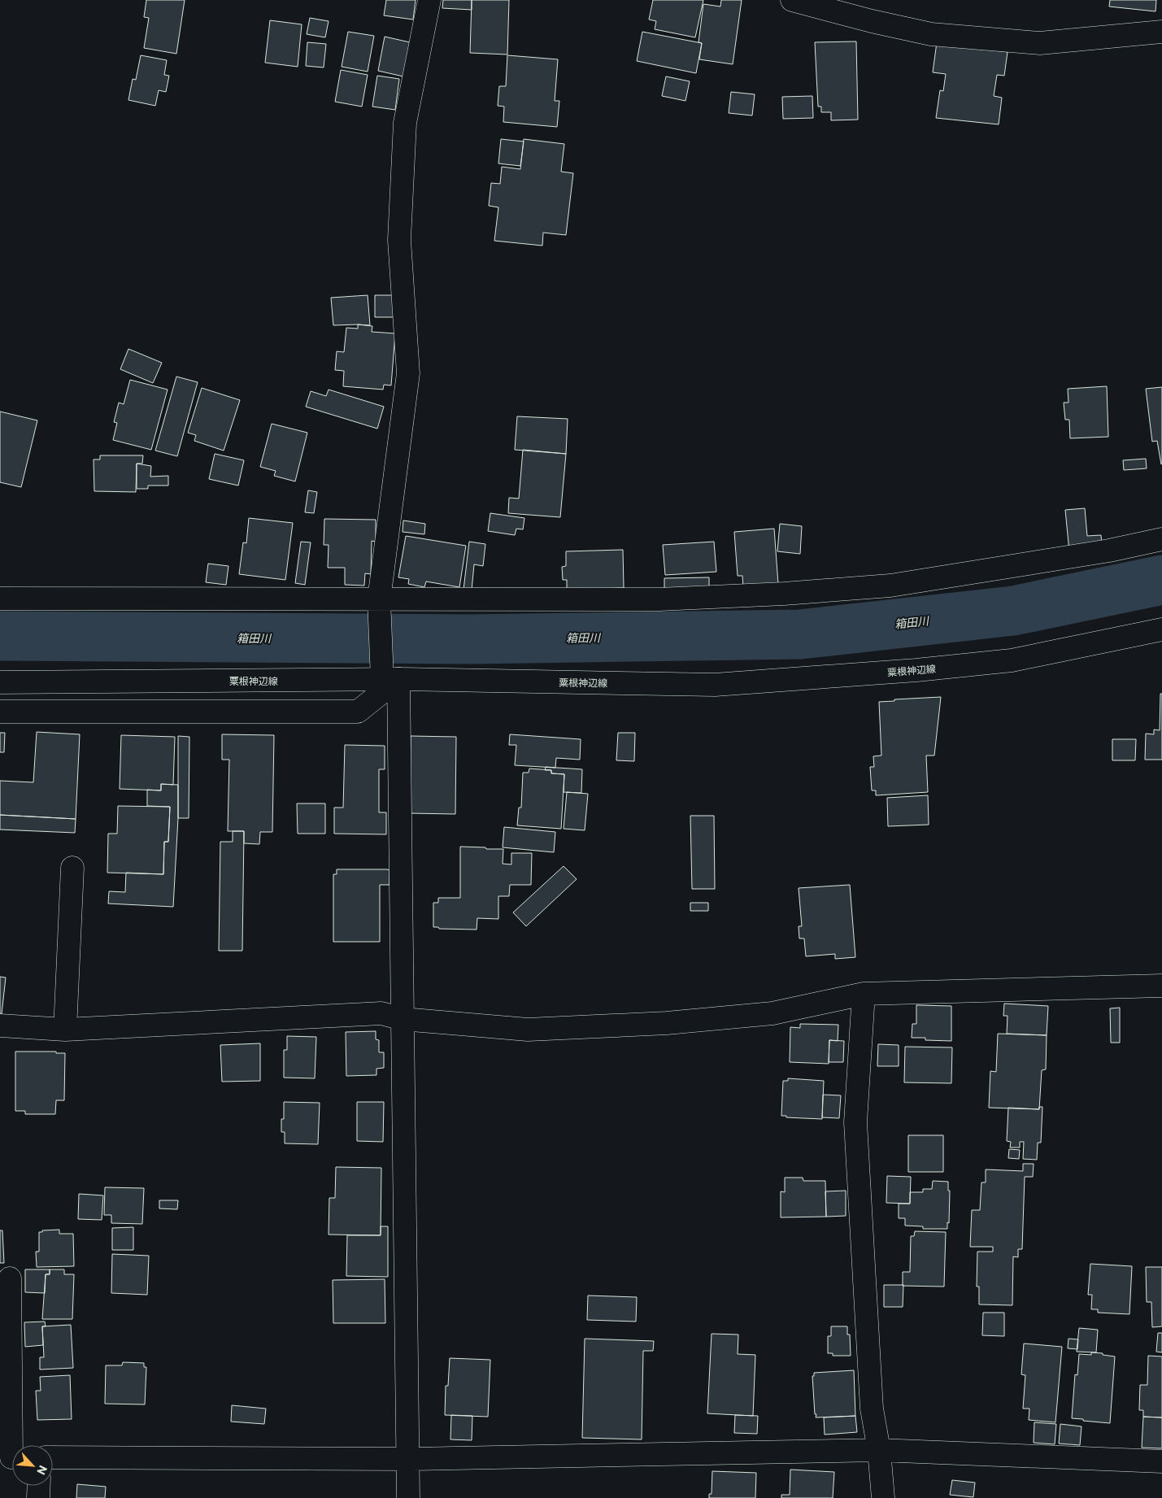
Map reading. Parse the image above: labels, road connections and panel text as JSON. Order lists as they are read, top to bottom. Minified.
{"streets":{"street":["粟根神辺線"]},"water":["箱田川"],"north":"bottom right"}
